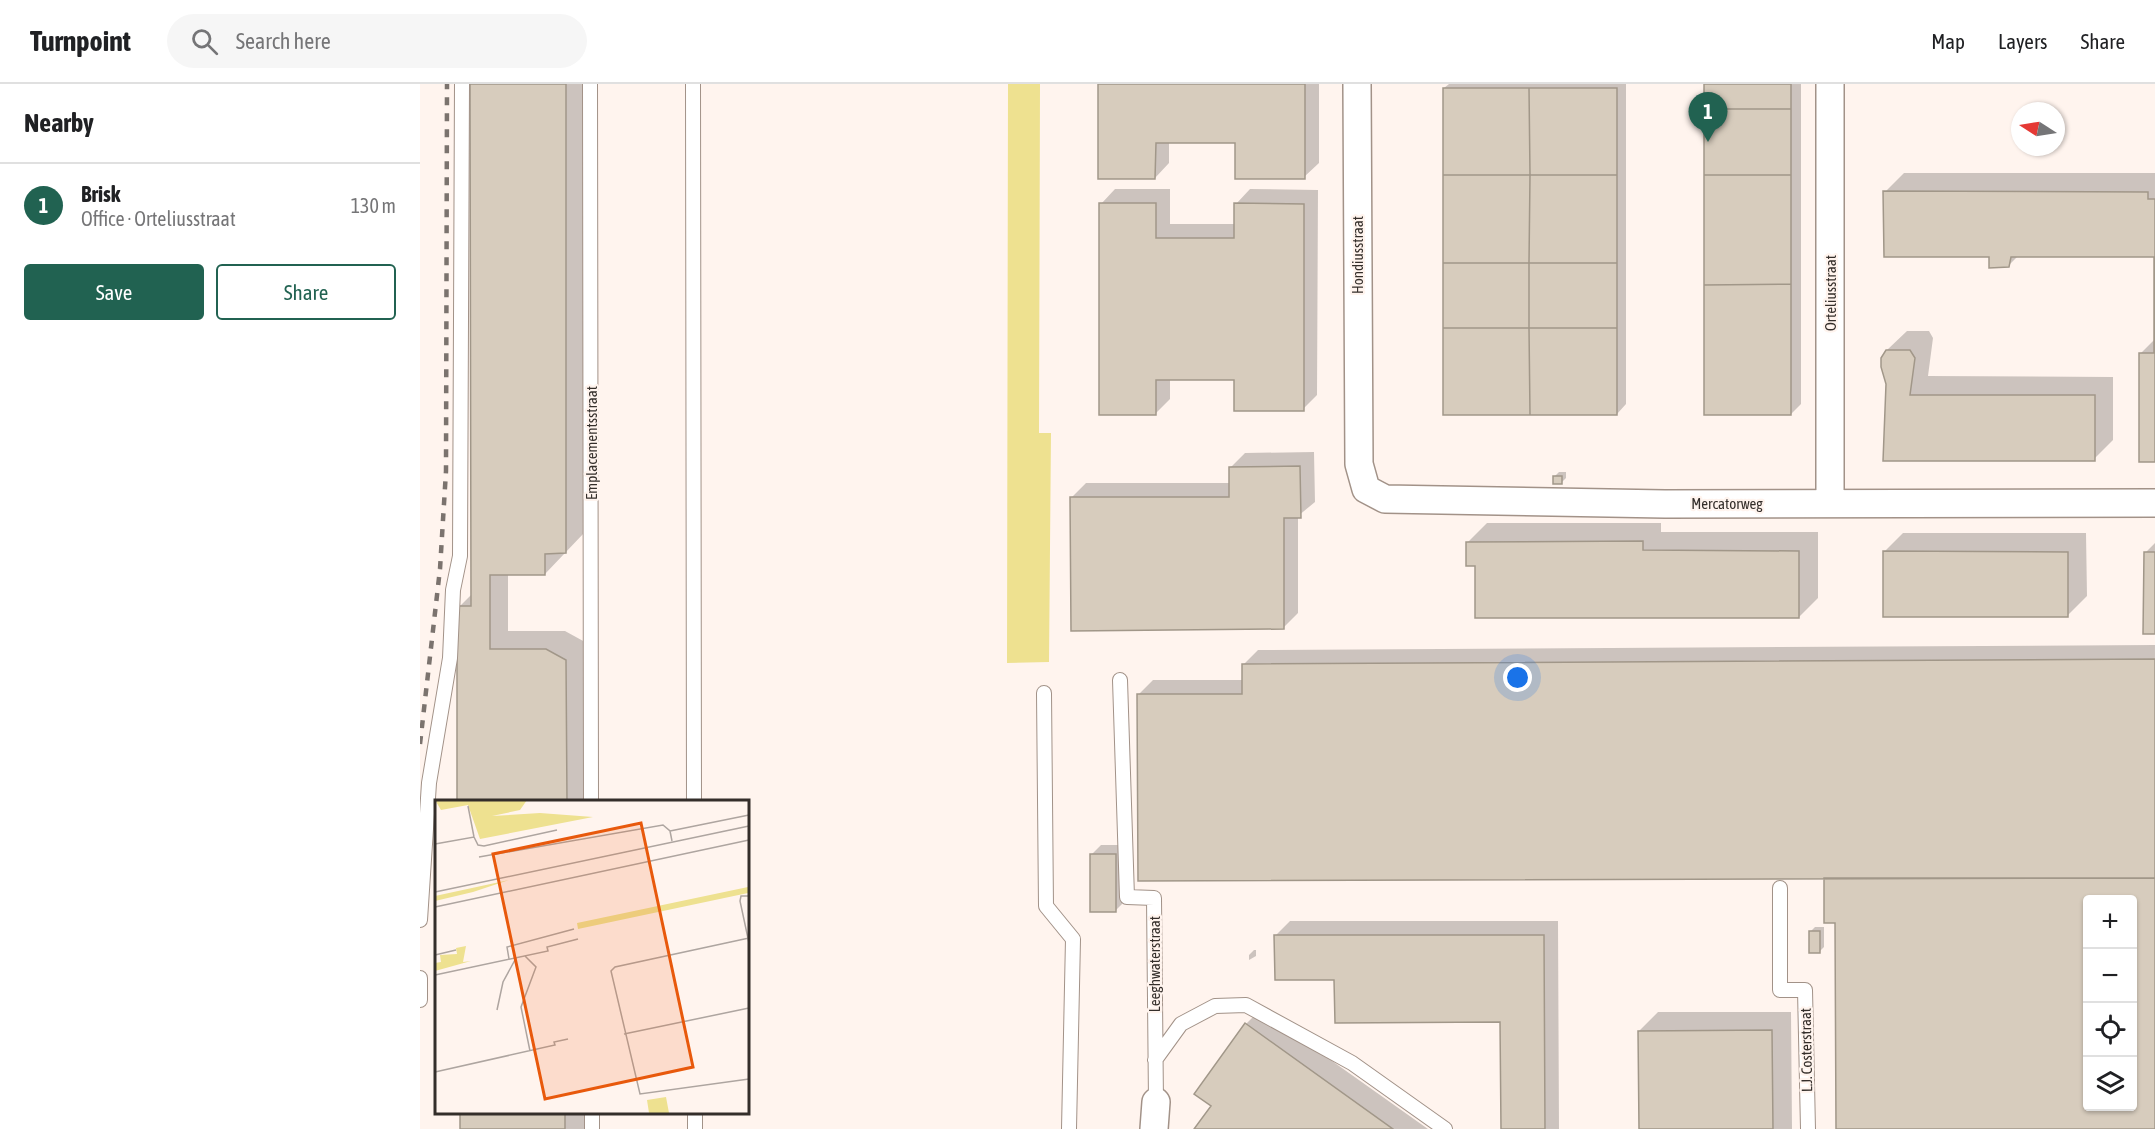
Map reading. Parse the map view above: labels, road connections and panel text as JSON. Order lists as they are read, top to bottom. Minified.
{"streets":{"street":["Hondiusstraat","Orteliusstraat","Mercatorweg"],"lane":["Emplacementsstraat","Leeghwaterstraat","L.J. Costerstraat"]},"crossings":[["Hondiusstraat","Mercatorweg"],["Orteliusstraat","Mercatorweg"]],"north":"left","page":{"header":"Turnpoint","search":"Search here","nav":["Map","Layers","Share"],"heading":"Nearby","pins":"1","list":[{"mark":"1","name":"Brisk","note":"Office · Orteliusstraat","value":"130 m"}],"buttons":["Save","Share"],"map_buttons":["+","−"]}}
